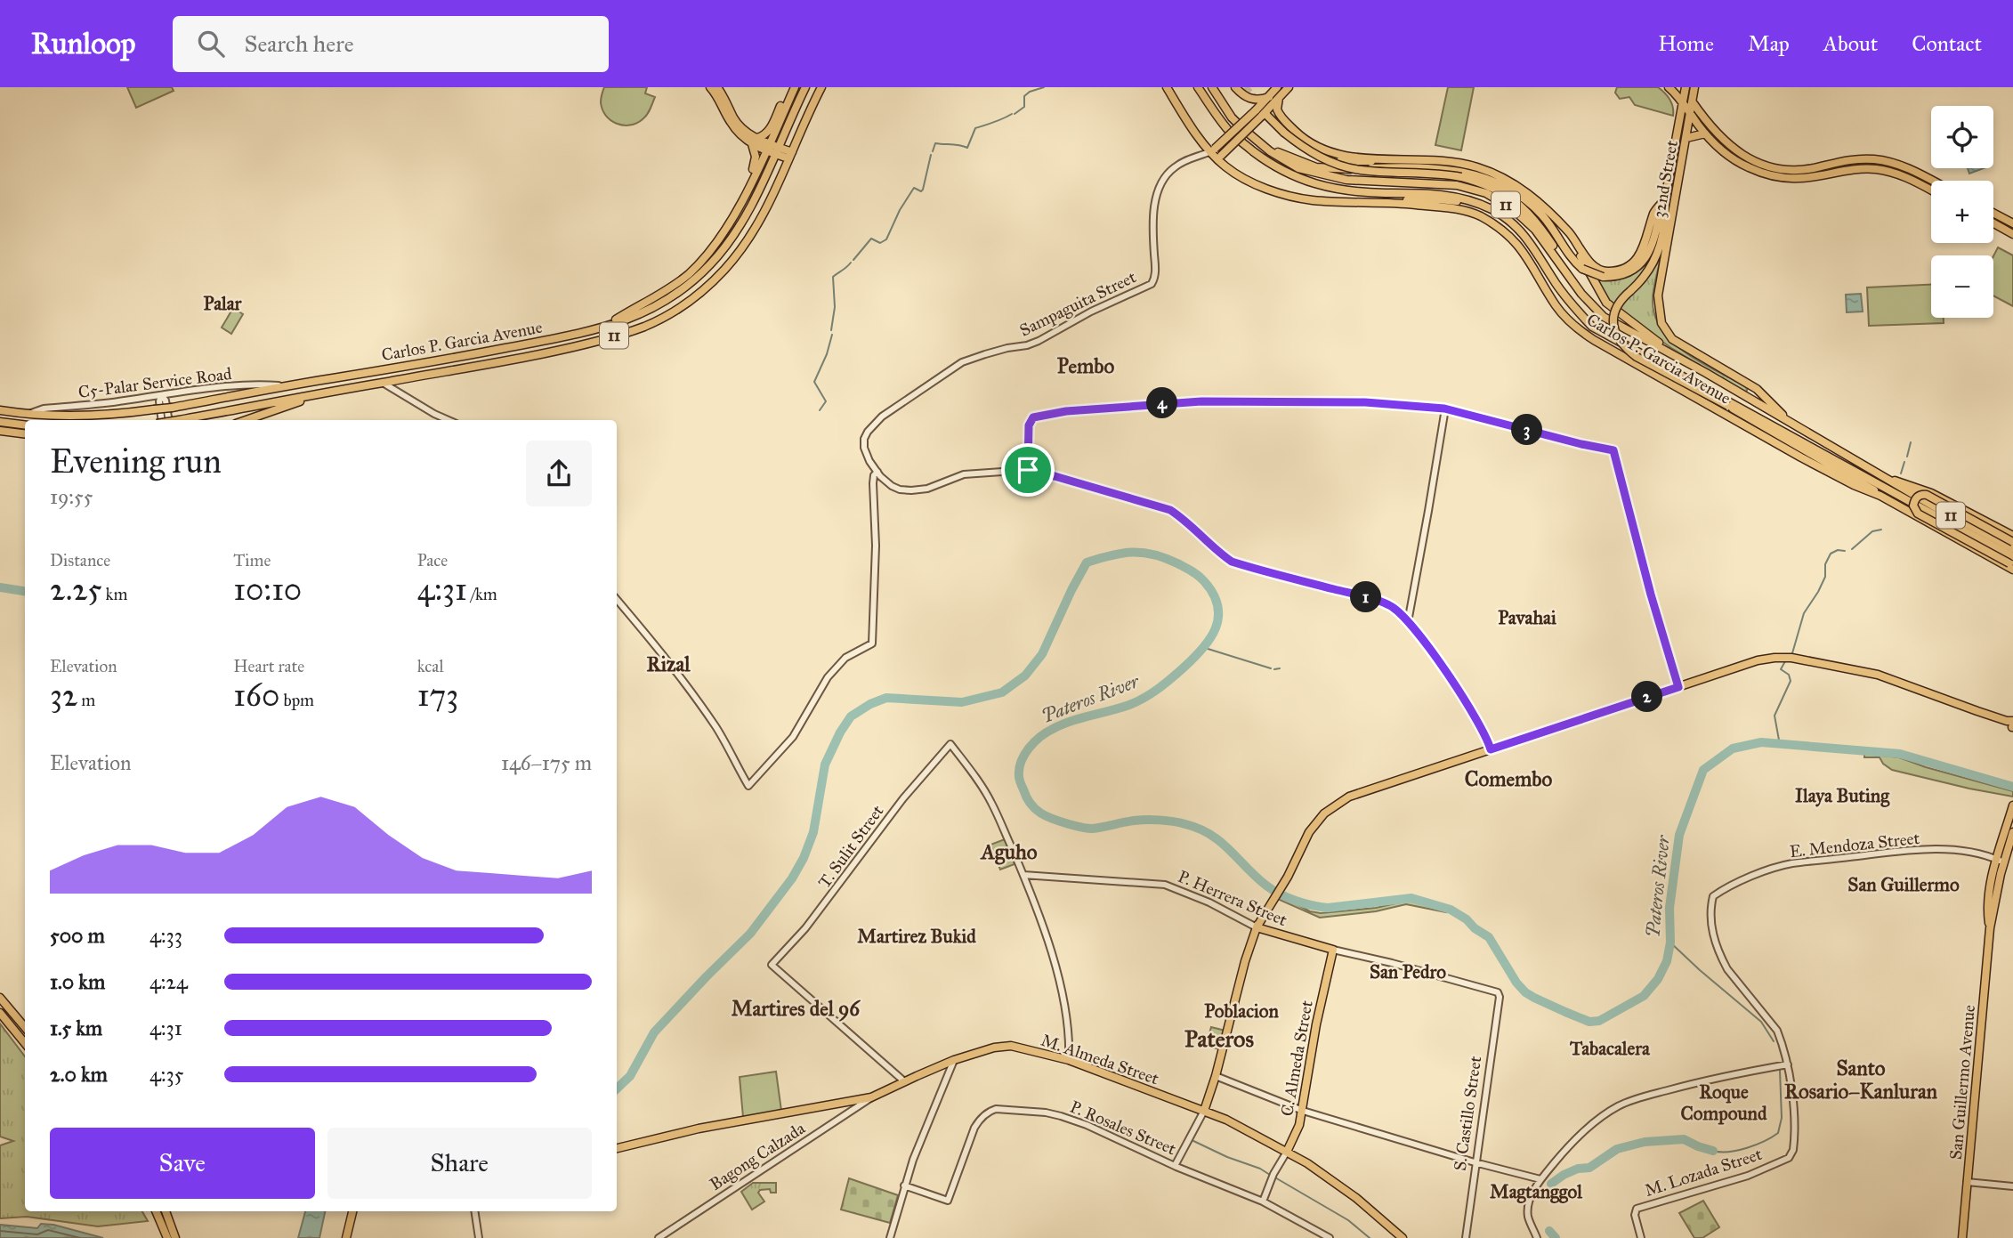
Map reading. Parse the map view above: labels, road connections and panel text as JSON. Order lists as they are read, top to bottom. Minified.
{"streets":{"main road":["32nd Street","11","Carlos P. Garcia Avenue","P. Herrera Street","C. Almeda Street","M. Almeda Street","San Guillermo Avenue"],"street":["Sampaguita Street","C5-Palar Service Road","E. Mendoza Street","T. Sulit Street","S. Castillo Street","P. Rosales Street","Bagong Calzada","M. Lozada Street"]},"crossings":[["32nd Street","Carlos P. Garcia Avenue"],["Sampaguita Street","Carlos P. Garcia Avenue"],["Carlos P. Garcia Avenue","C5-Palar Service Road"],["E. Mendoza Street","San Guillermo Avenue"],["E. Mendoza Street","M. Lozada Street"],["T. Sulit Street","P. Herrera Street"],["T. Sulit Street","M. Almeda Street"],["P. Herrera Street","C. Almeda Street"],["P. Herrera Street","S. Castillo Street"],["C. Almeda Street","M. Almeda Street"],["C. Almeda Street","P. Rosales Street"],["M. Almeda Street","Bagong Calzada"]],"districts":["Palar","Pembo","Pavahai","Rizal","Comembo","Ilaya Buting","Aguho","San Guillermo","Martirez Bukid","San Pedro","Martires del 96","Poblacion","Pateros","Tabacalera","Santo Rosario–Kanluran","Roque Compound","Magtanggol"],"water":["Pateros River"],"page":{"header":"Runloop","search":"Search here","nav":["Home","Map","About","Contact"],"map_buttons":["+","−"],"pins":["4","3","1","2"],"heading":["Evening run","19:55"],"stats":[["Distance","2.25 km"],["Time","10:10"],["Pace","4:31 /km"],["Elevation","32 m"],["Heart rate","160 bpm"],["kcal","173"]],"chart":["Elevation","146–175 m"],"list":[{"name":"500 m","note":"4:33"},{"name":"1.0 km","note":"4:24"},{"name":"1.5 km","note":"4:31"},{"name":"2.0 km","note":"4:35"}],"buttons":["Save","Share"]}}
